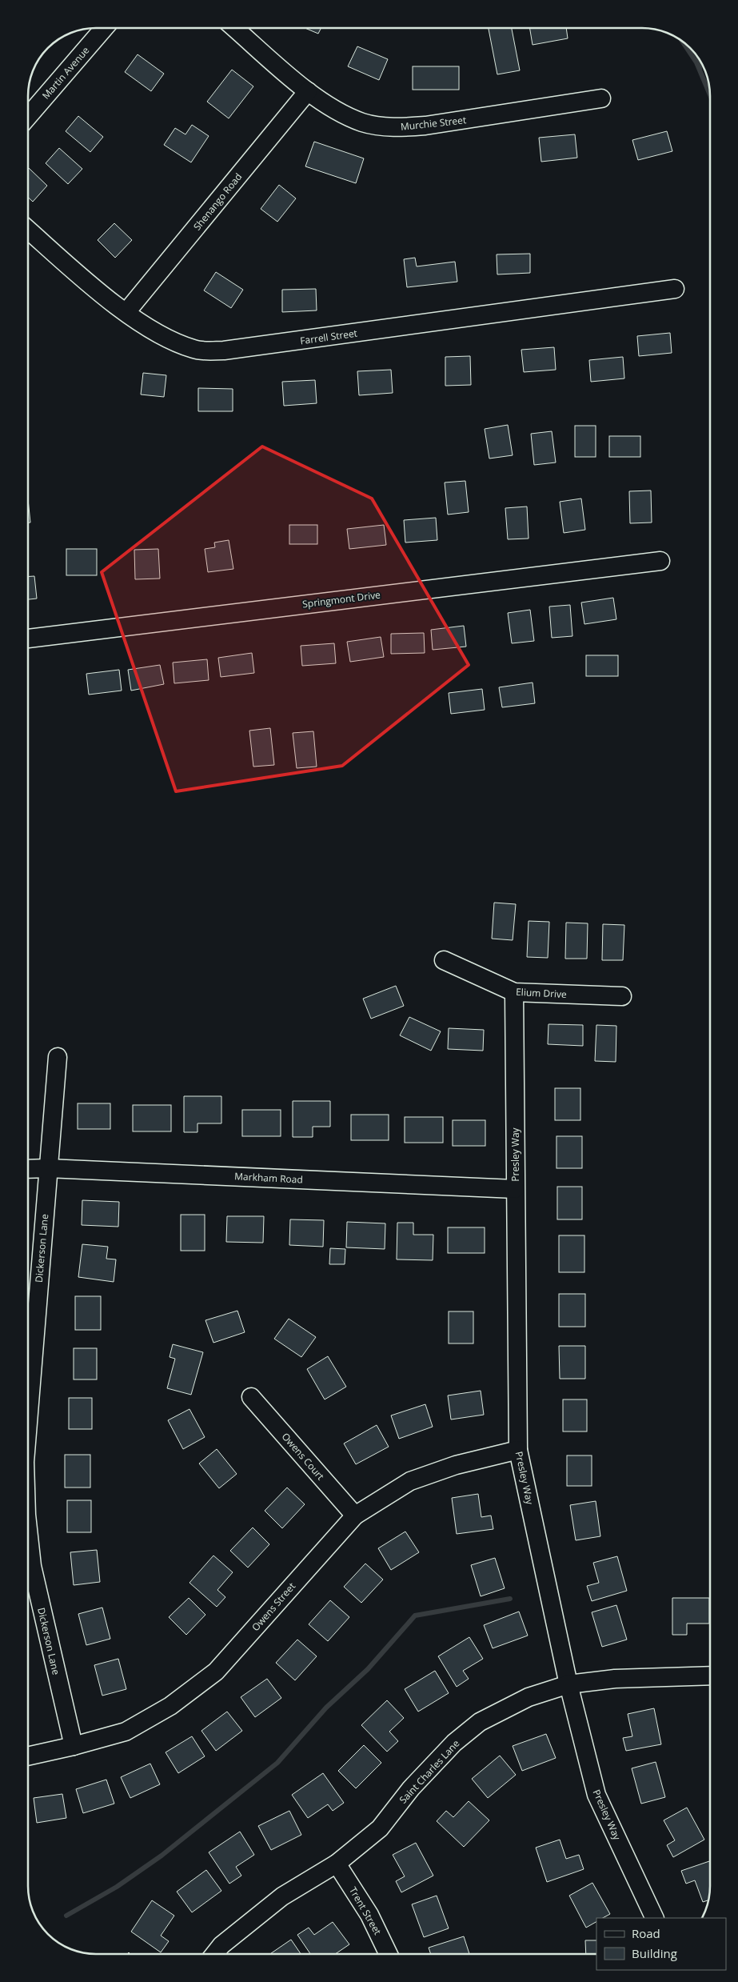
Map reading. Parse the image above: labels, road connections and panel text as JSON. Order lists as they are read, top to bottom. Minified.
{"streets":{"street":["Martin Avenue","Murchie Street","Shenango Road","Farrell Street","Springmont Drive","Elium Drive","Presley Way","Markham Road","Dickerson Lane","Owens Court","Owens Street","Saint Charles Lane","Trent Street"]},"crossings":[["Murchie Street","Shenango Road"],["Shenango Road","Farrell Street"],["Elium Drive","Presley Way"],["Presley Way","Markham Road"],["Presley Way","Owens Street"],["Presley Way","Saint Charles Lane"],["Markham Road","Dickerson Lane"],["Dickerson Lane","Owens Street"],["Owens Court","Owens Street"],["Saint Charles Lane","Trent Street"]],"legend":["Road","Building"]}
